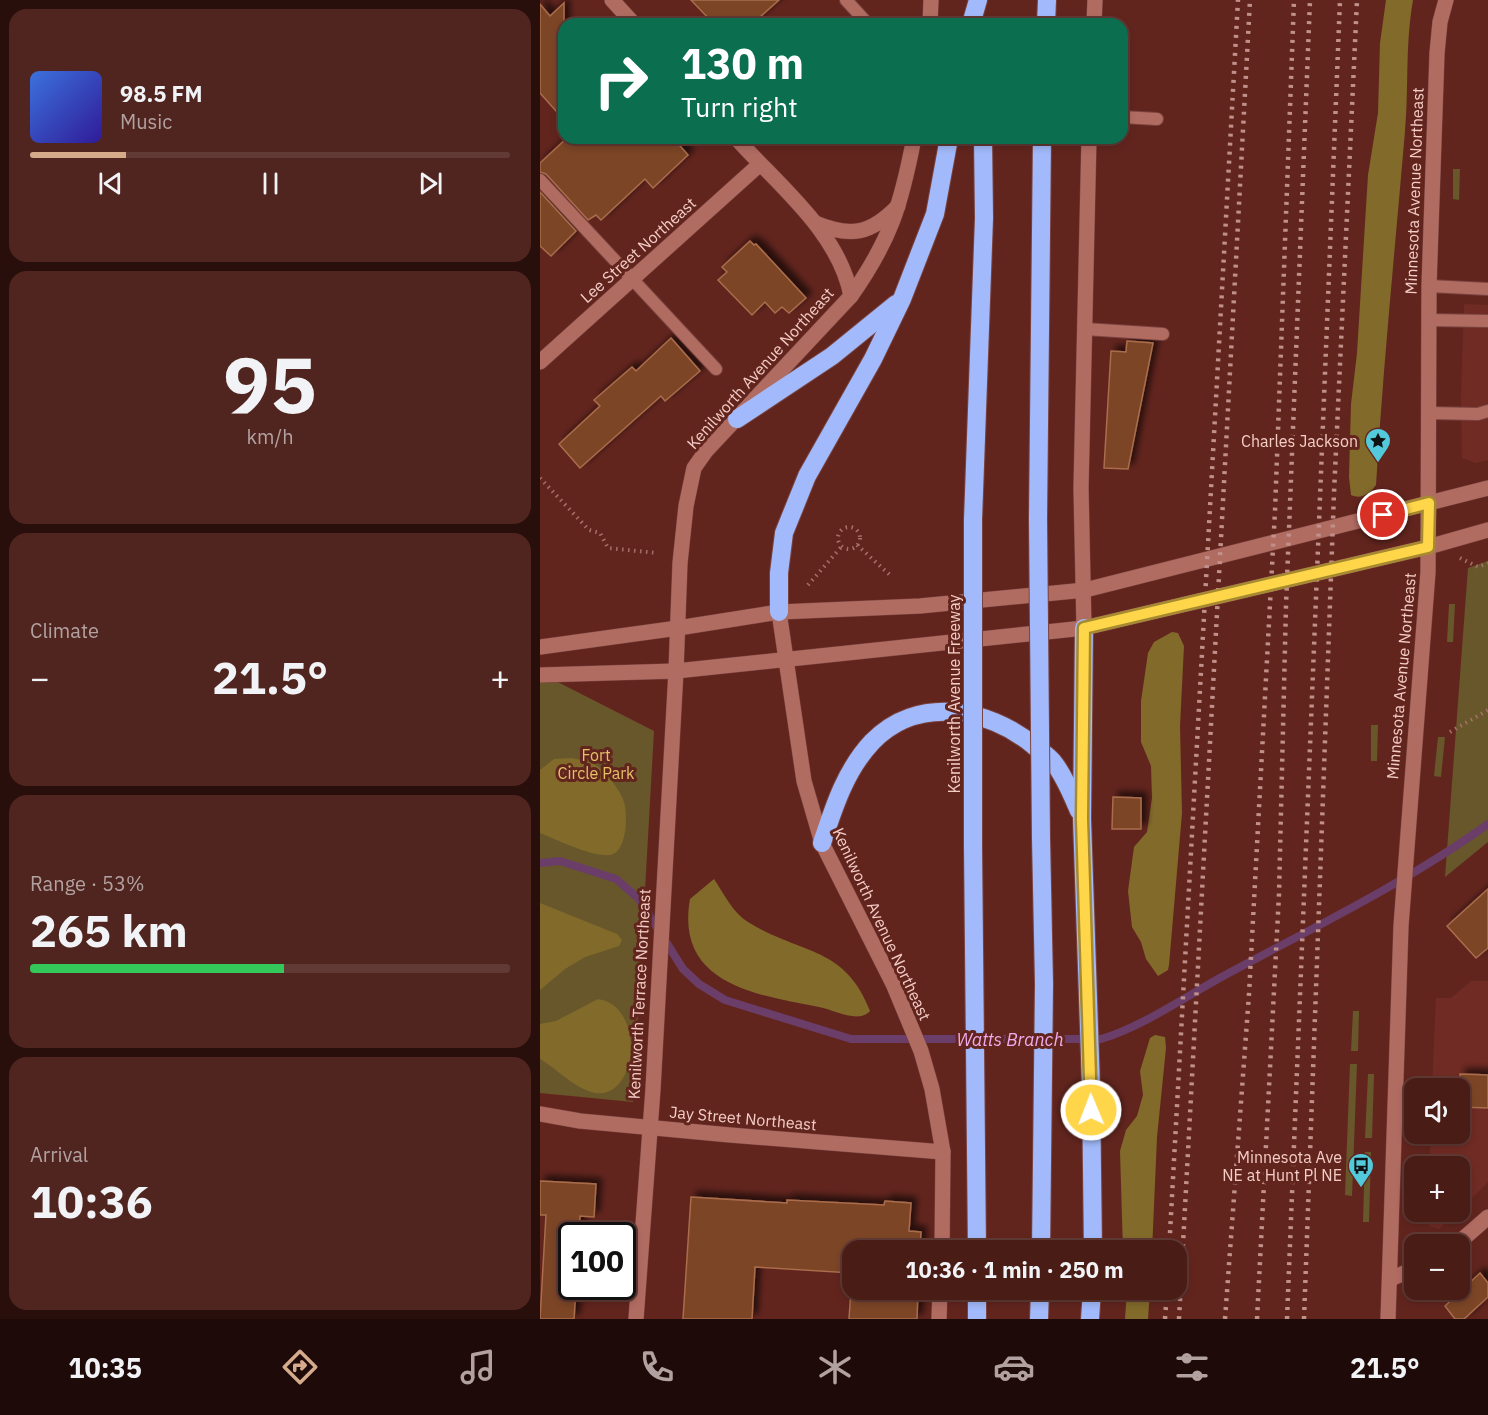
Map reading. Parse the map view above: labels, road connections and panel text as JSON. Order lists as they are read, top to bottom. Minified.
{"streets":{"highway":["Kenilworth Avenue Freeway"],"main road":["Minnesota Avenue Northeast","Lee Street Northeast","Kenilworth Avenue Northeast","Kenilworth Terrace Northeast","Jay Street Northeast"]},"crossings":[["Kenilworth Avenue Northeast","Kenilworth Terrace Northeast"],["Kenilworth Avenue Northeast","Jay Street Northeast"],["Kenilworth Terrace Northeast","Jay Street Northeast"]],"water":["Watts Branch"],"parks":["Fort Circle Park"],"places":{"place":["Charles Jackson"],"bus stop":["Minnesota Ave NE at Hunt Pl NE"]},"page":{"turn":["130 m","Turn right"],"song":["98.5 FM","Music"],"tile":[["95","km/h"],"Climate",["Range · 53%","265 km"],["Arrival","10:36"]],"heat":["−","21.5°","+"],"map_buttons":["+","−"],"limit":"100","trip":"10:36 · 1 min · 250 m","tabs":["10:35","21.5°"]}}
